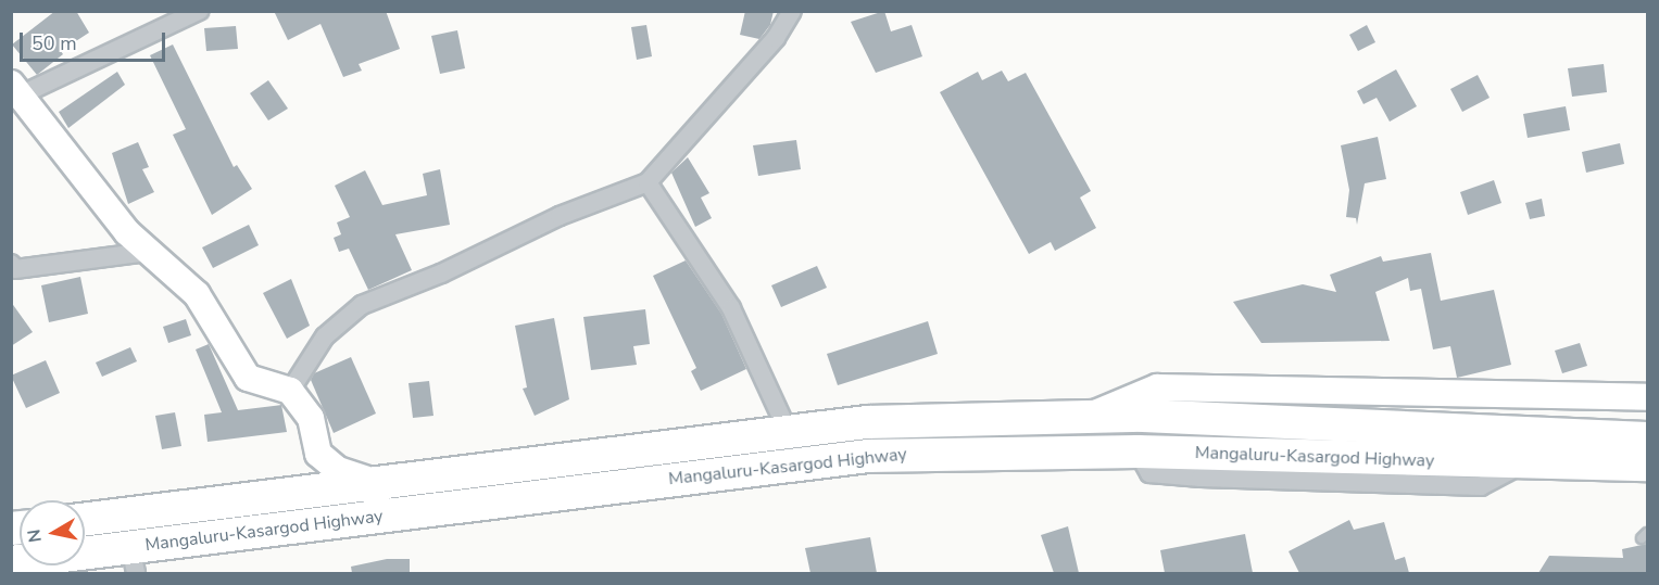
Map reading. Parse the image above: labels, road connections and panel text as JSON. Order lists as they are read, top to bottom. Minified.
{"streets":{"highway":["Mangaluru-Kasargod Highway"]},"scale_bar":"50 m","north":"left"}
